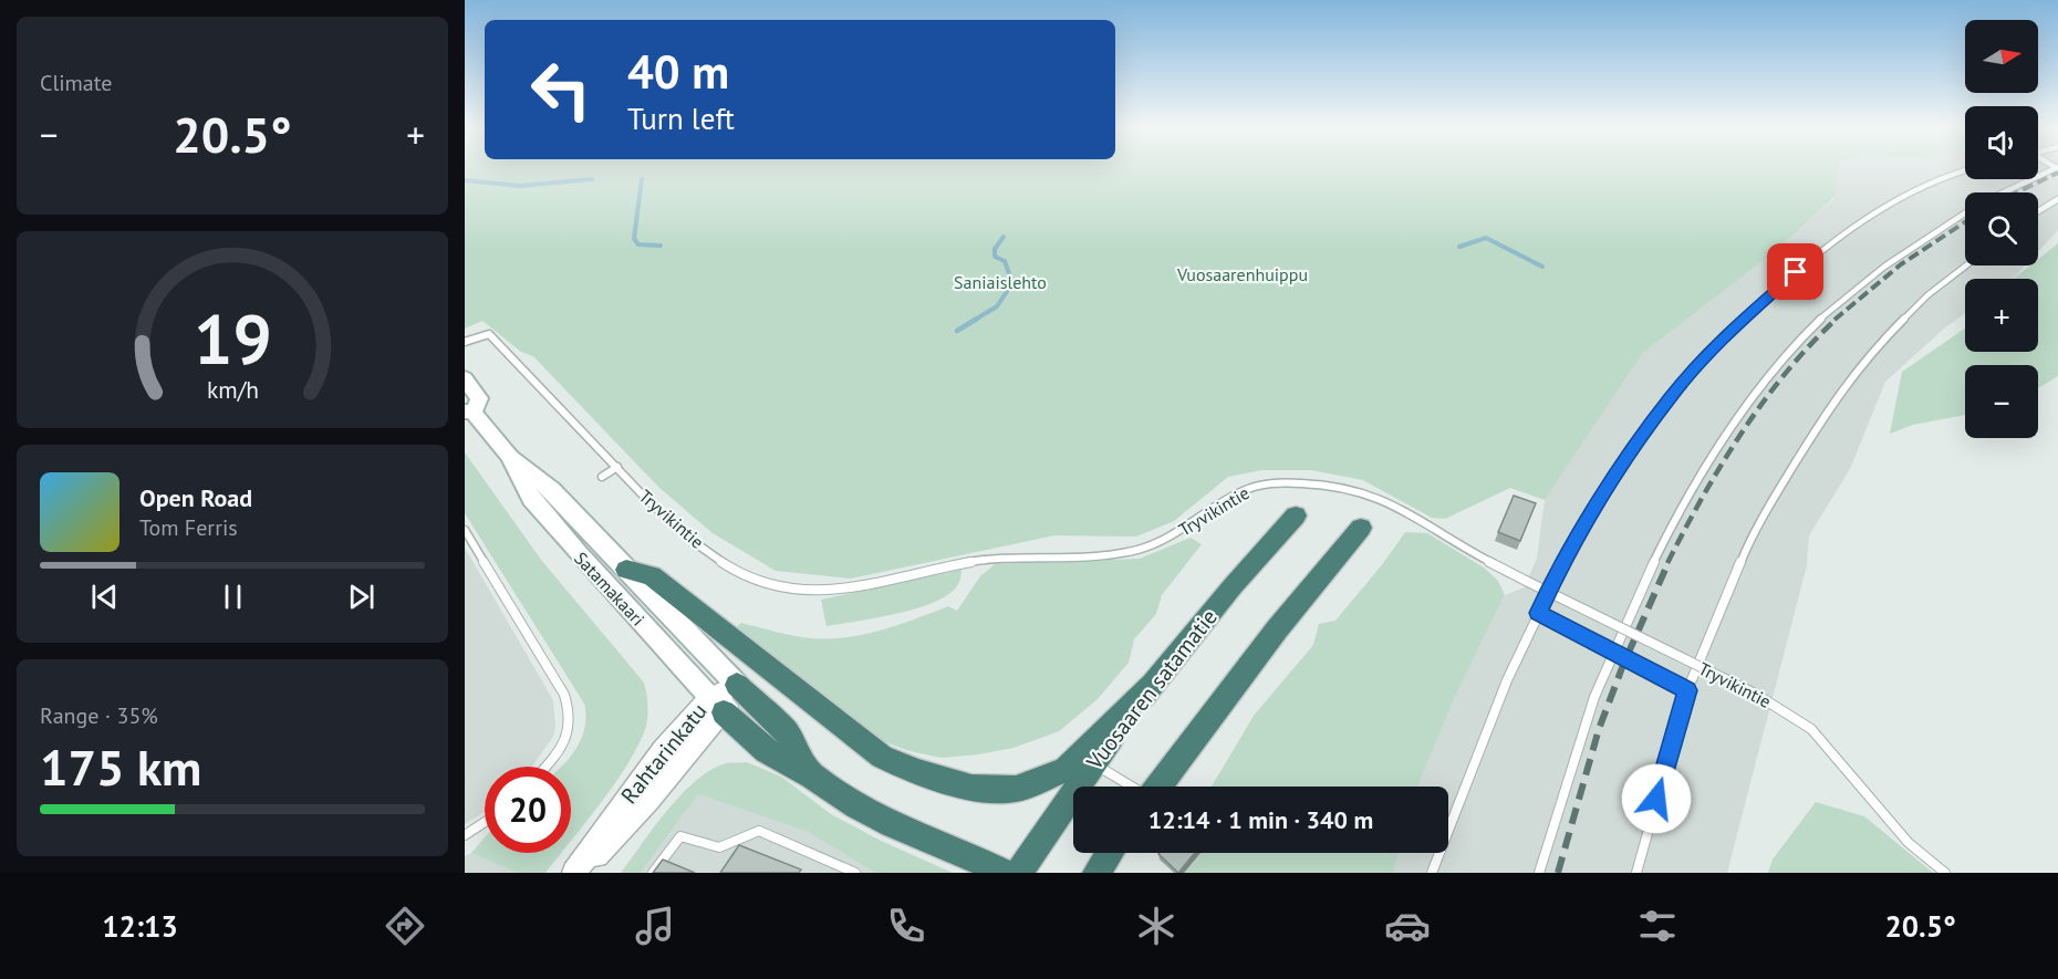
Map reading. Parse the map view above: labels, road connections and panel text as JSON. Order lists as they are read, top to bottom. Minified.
{"streets":{"highway":["Vuosaaren satamatie"],"main road":["Satamakaari"],"street":["Rahtarinkatu"],"lane":["Tryvikintie"]},"crossings":[["Satamakaari","Rahtarinkatu"]],"parks":["Vuosaarenhuippu","Saniaislehto"],"north":"right","page":{"tile":["Climate",["Range · 35%","175 km"]],"map_buttons":["+","−"],"turn":["40 m","Turn left"],"heat":["−","20.5°","+"],"song":["Open Road","Tom Ferris"],"limit":"20","trip":"12:14 · 1 min · 340 m","tabs":["12:13","20.5°"],"gauge":["19","km/h"]}}
